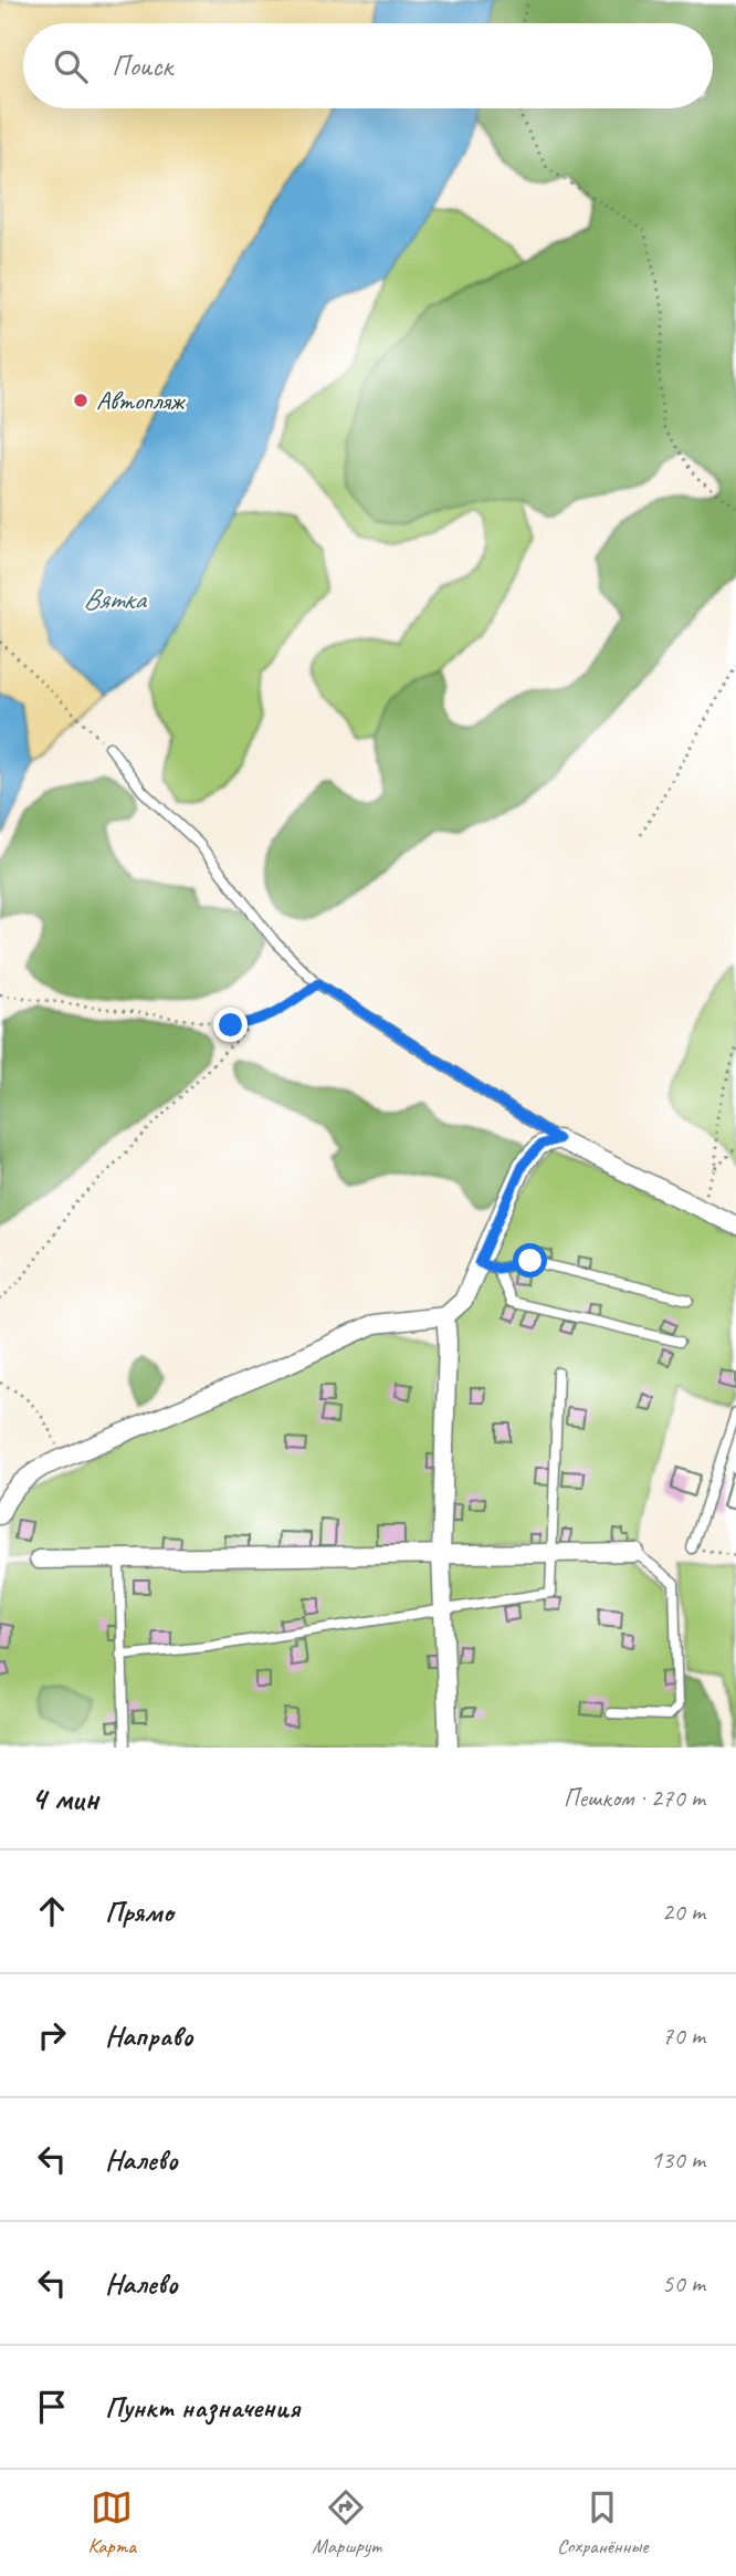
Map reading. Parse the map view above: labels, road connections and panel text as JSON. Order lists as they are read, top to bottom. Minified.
{"water":["Вятка"],"places":["Автопляж"],"page":{"search":"Поиск","heading":["4 мин","Пешком · 270 m"],"list":[["Прямо","20 m"],["Направо","70 m"],["Налево","130 m"],["Налево","50 m"],"Пункт назначения"],"nav":["Карта","Маршрут","Сохранённые"]}}
